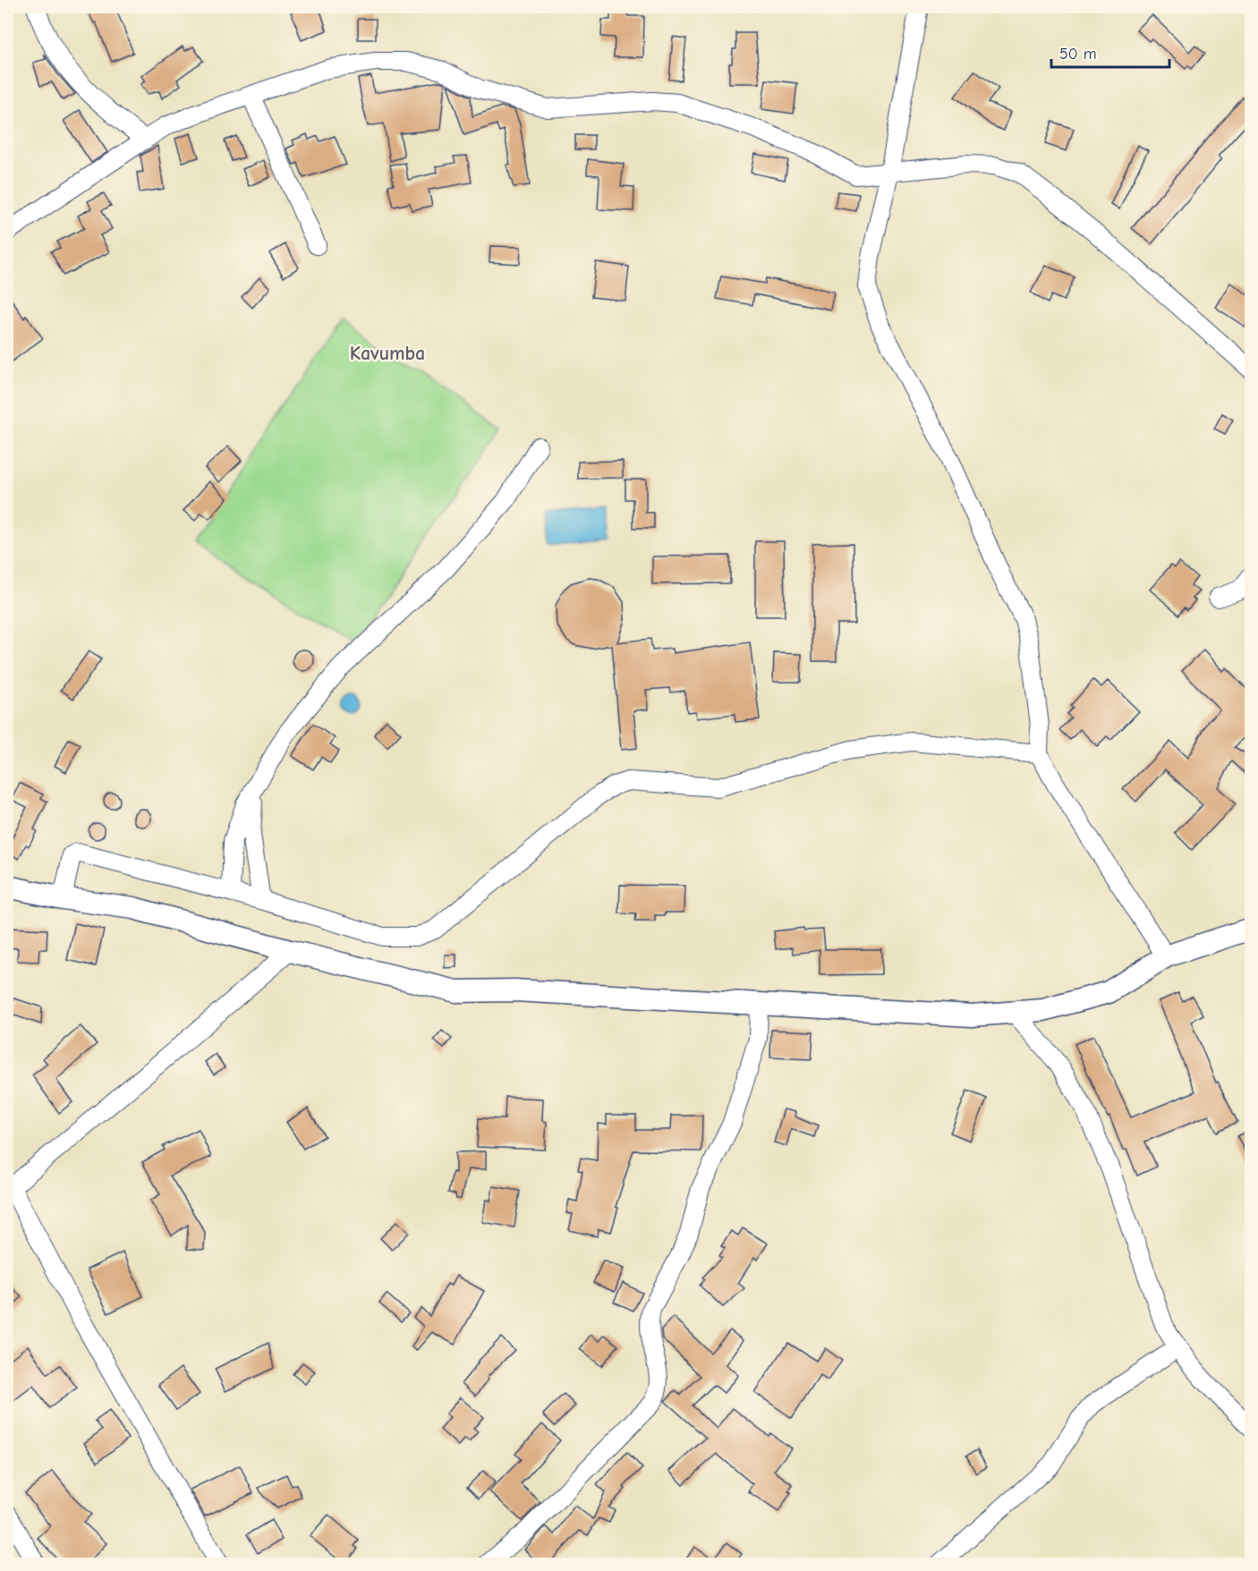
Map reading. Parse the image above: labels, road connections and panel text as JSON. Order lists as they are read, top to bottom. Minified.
{"districts":["Kavumba"],"scale_bar":"50 m"}
